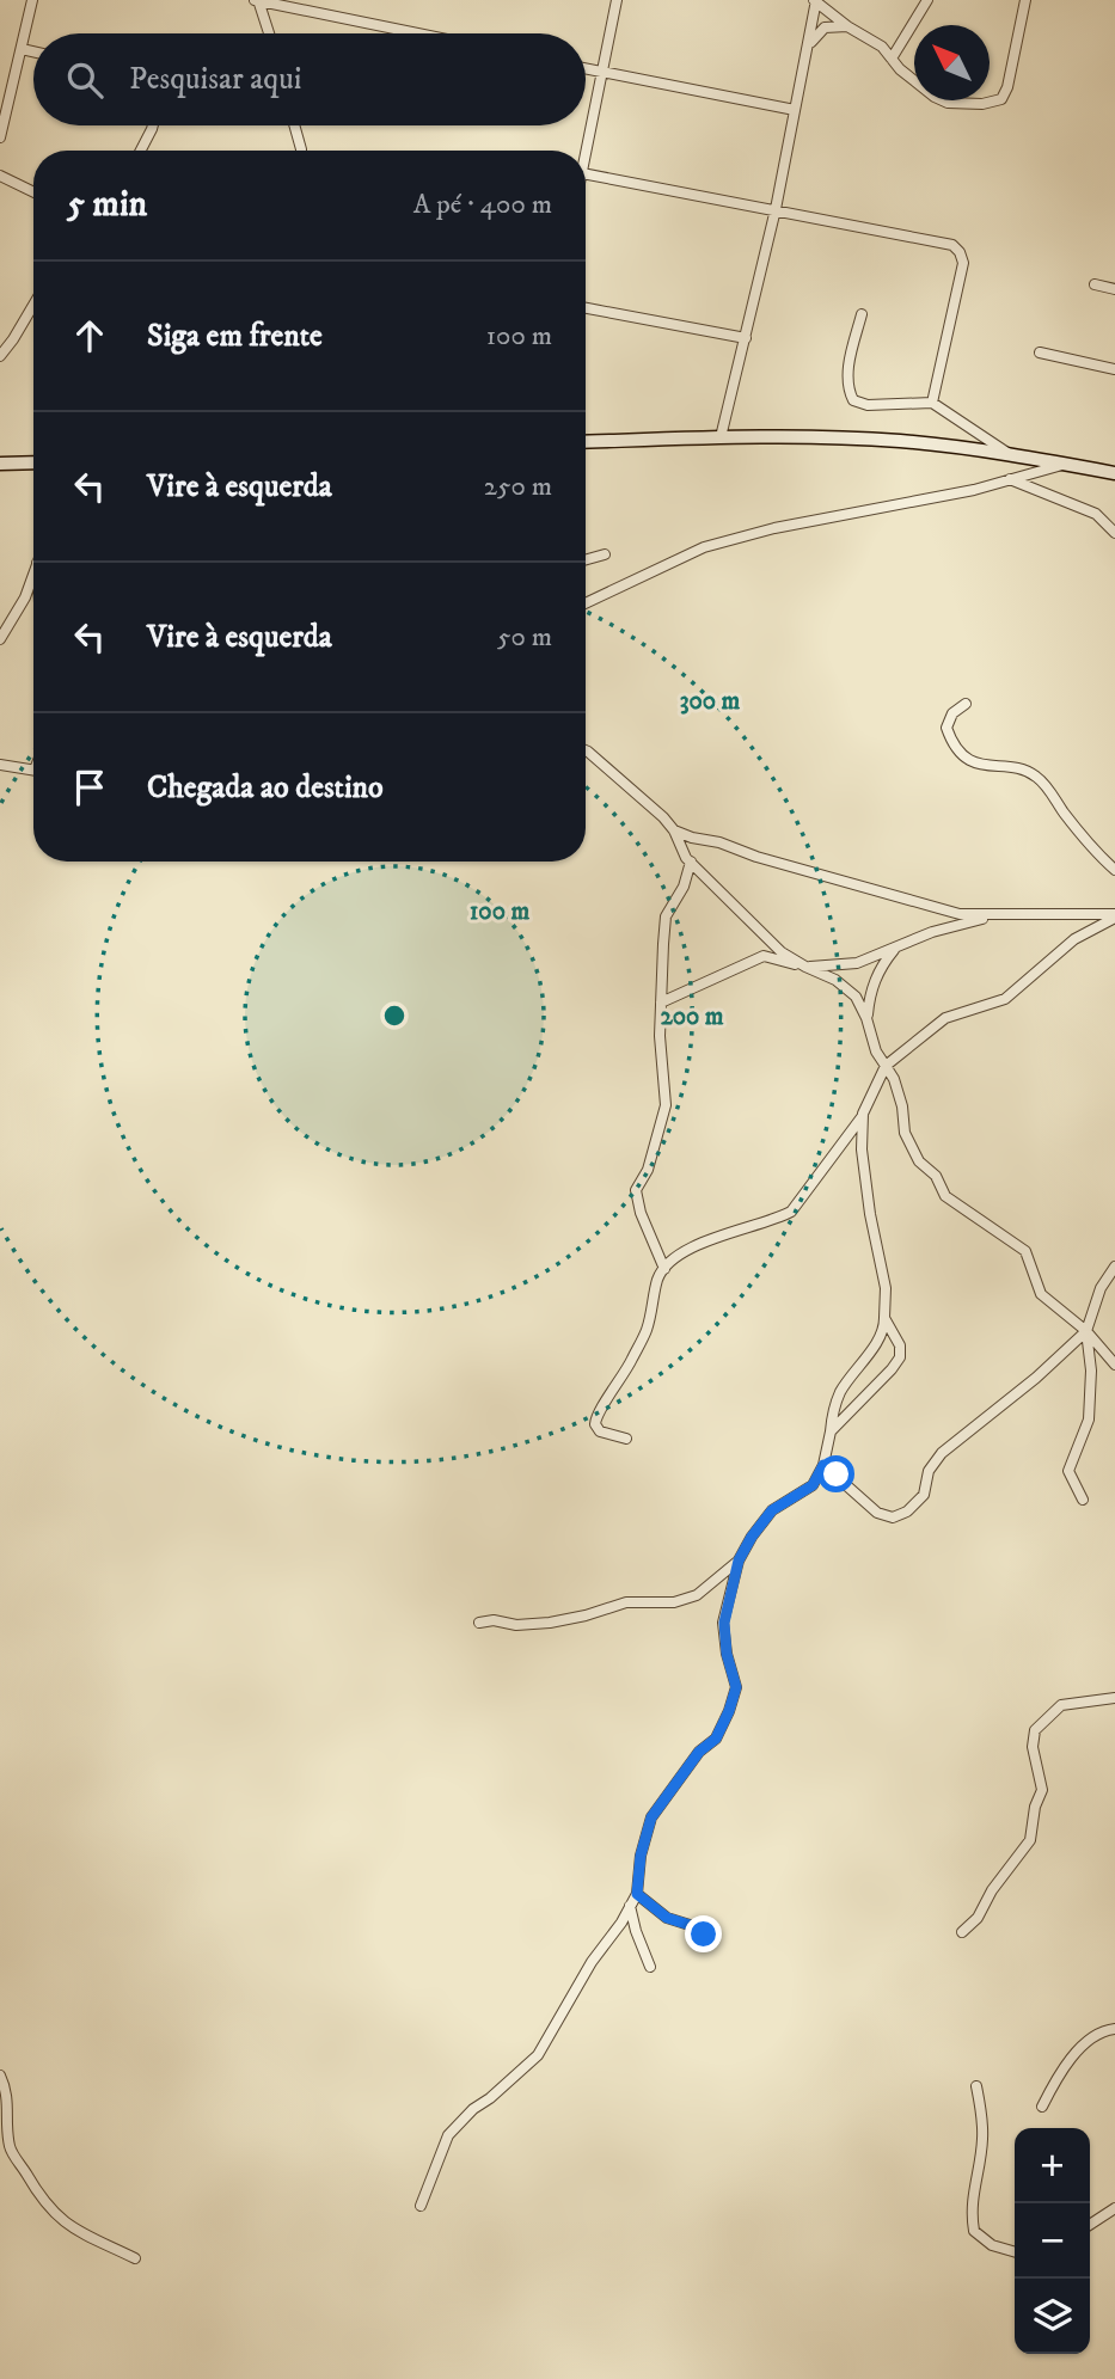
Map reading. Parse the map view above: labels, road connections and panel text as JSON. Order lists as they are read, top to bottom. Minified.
{"north":"top left","page":{"search":"Pesquisar aqui","heading":["5 min","A pé · 400 m"],"list":[["Siga em frente","100 m"],["Vire à esquerda","250 m"],["Vire à esquerda","50 m"],"Chegada ao destino"],"map_buttons":["+","−"]},"rings":["300 m","100 m","200 m"]}
